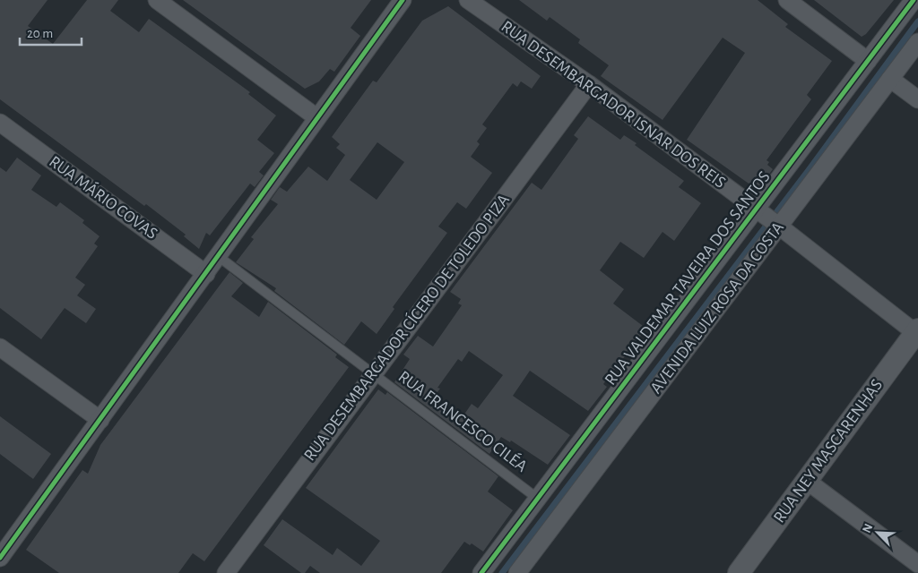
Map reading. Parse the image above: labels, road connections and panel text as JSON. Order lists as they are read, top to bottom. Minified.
{"streets":{"street":["RUA DESEMBARGADOR ISNAR DOS REIS","RUA MÁRIO COVAS","RUA VALDEMAR TAVEIRA DOS SANTOS","AVENIDA LUIZ ROSA DA COSTA","RUA DESEMBARGADOR CÍCERO DE TOLEDO PIZA","RUA NEY MASCARENHAS"],"lane":["RUA FRANCESCO CILÉA"]},"crossings":[["RUA DESEMBARGADOR ISNAR DOS REIS","RUA VALDEMAR TAVEIRA DOS SANTOS"],["RUA DESEMBARGADOR ISNAR DOS REIS","AVENIDA LUIZ ROSA DA COSTA"],["RUA DESEMBARGADOR ISNAR DOS REIS","RUA DESEMBARGADOR CÍCERO DE TOLEDO PIZA"],["RUA DESEMBARGADOR ISNAR DOS REIS","RUA NEY MASCARENHAS"],["RUA VALDEMAR TAVEIRA DOS SANTOS","AVENIDA LUIZ ROSA DA COSTA"],["RUA VALDEMAR TAVEIRA DOS SANTOS","RUA FRANCESCO CILÉA"],["RUA DESEMBARGADOR CÍCERO DE TOLEDO PIZA","RUA FRANCESCO CILÉA"]],"scale_bar":"20 m","north":"top left"}
